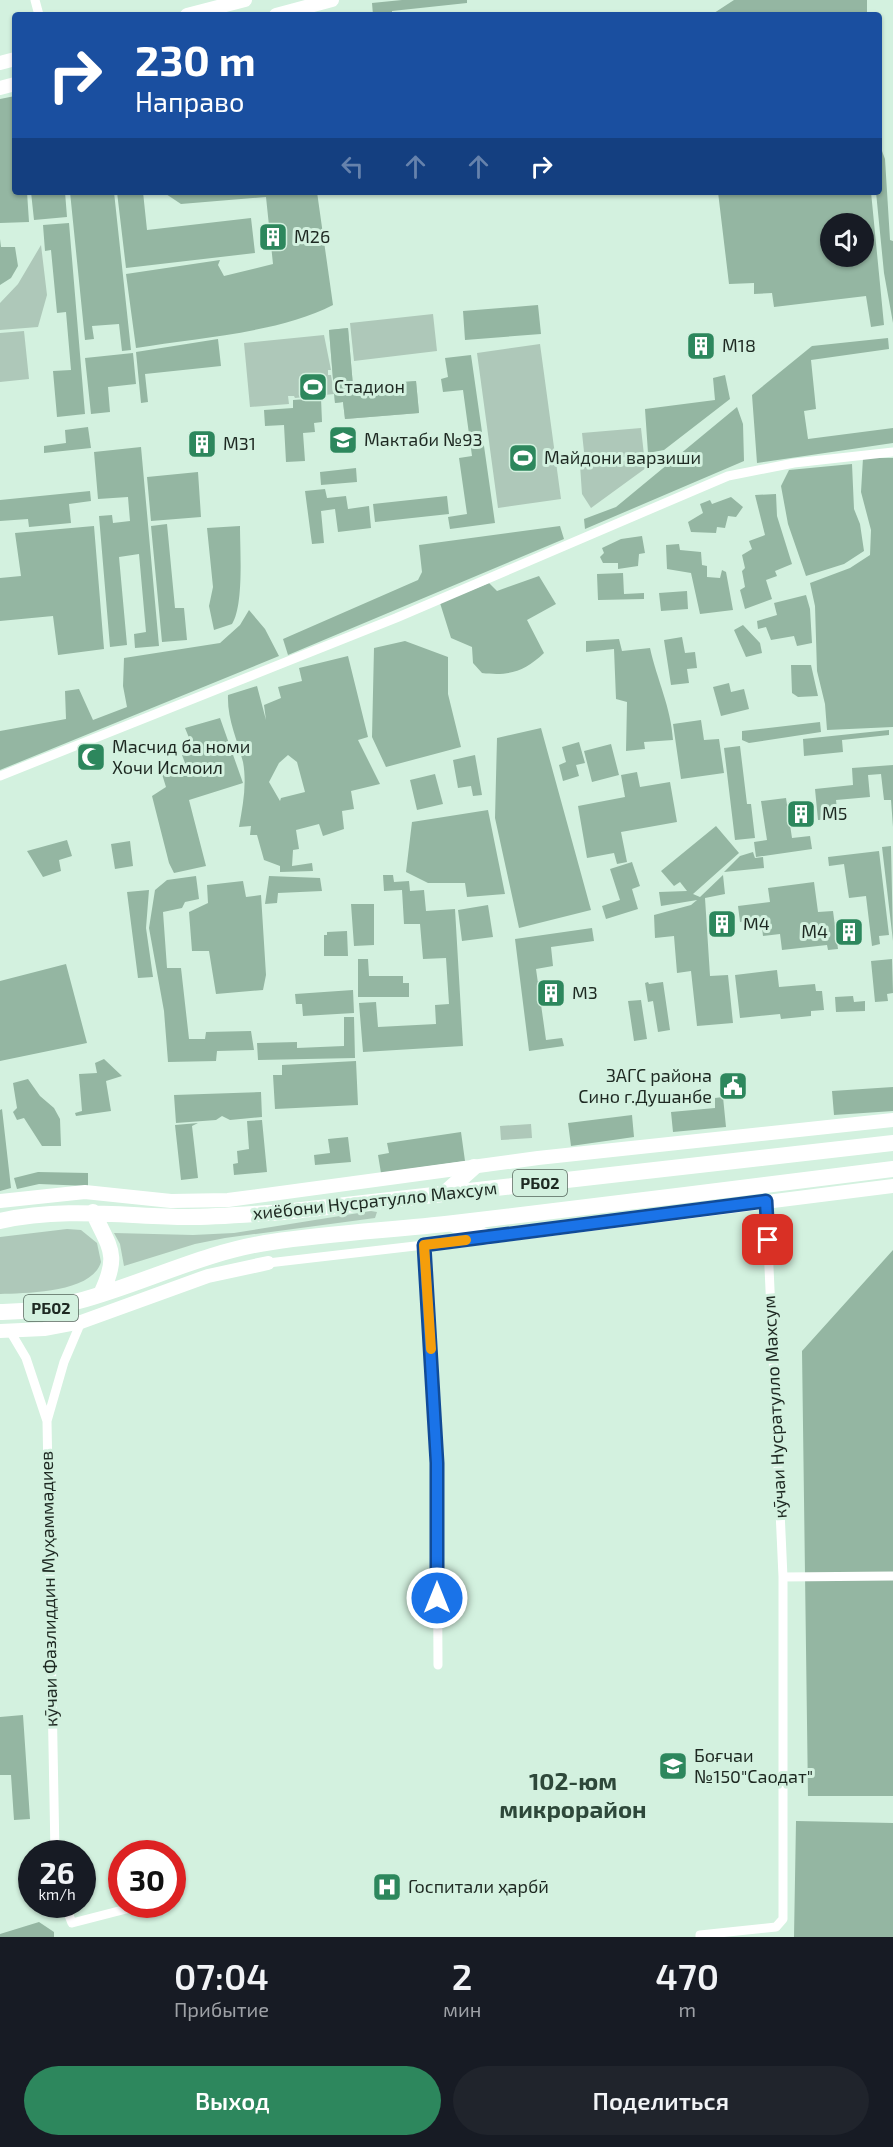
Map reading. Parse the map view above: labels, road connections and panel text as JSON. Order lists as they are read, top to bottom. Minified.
{"streets":{"highway":["РБ02","хиёбони Нусратулло Махсум"],"street":["кӯчаи Нусратулло Махсум","кӯчаи Фазлиддин Муҳаммадиев"]},"crossings":[["РБ02","хиёбони Нусратулло Махсум"]],"districts":["102-юм микрорайон"],"places":{"building":["М26","М18","М31","М5","M4","М4","M3"],"sports":["Стадион","Майдони варзиши"],"school or university":["Мактаби №93","Боғчаи №150\"Саодат\""],"mosque":["Масчид ба номи Хочи Исмоил"],"public building":["ЗАГС района Сино г.Душанбе"],"hospital":["Госпитали ҳарбӣ"]},"page":{"turn":["230 m","Направо"],"speed":"26 km/h","limit":"30","eta":["07:04","Прибытие","2","мин","470","m"],"buttons":["Выход","Поделиться"]}}
